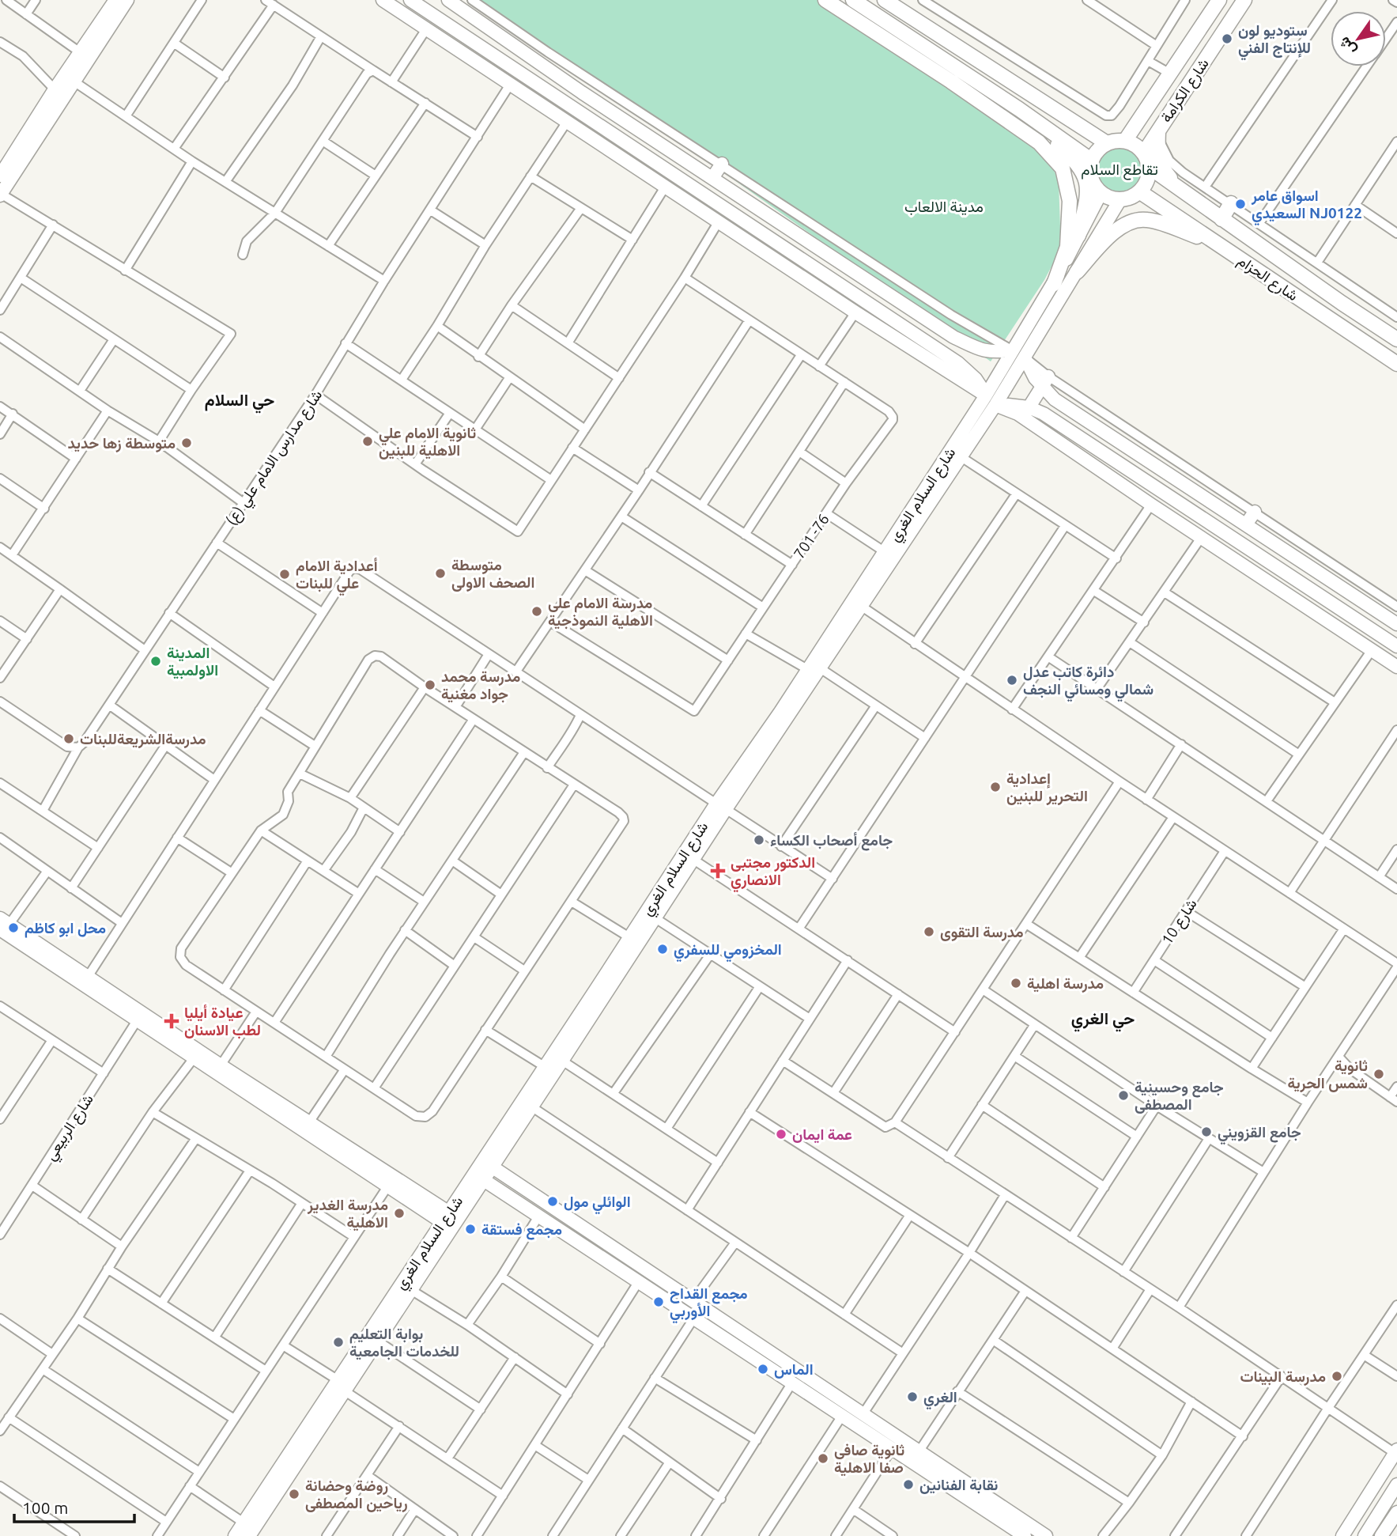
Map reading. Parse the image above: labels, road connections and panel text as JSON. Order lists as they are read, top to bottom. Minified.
{"streets":{"main road":["شارع الكرامة","شارع الحزام"],"street":["شارع مدارس الامام علي (ع)","شارع السلام الغري","701 -76","شارع 10","شارع الربيعي"]},"crossings":[["شارع الكرامة","شارع الحزام"],["شارع الكرامة","شارع السلام الغري"],["شارع الحزام","شارع السلام الغري"]],"districts":["حي السلام","حي الغري"],"parks":["تقاطع السلام","مدينة الالعاب"],"places":{"other":["ستوديو لون للإنتاج الفني","اسواق عامر السعيدي NJ0122","ثانوية الامام علي الاهلية للبنين","متوسطة زها حديد","متوسطة الصحف الاولى","أعدادية الامام علي للبنات","مدرسة الامام علي الاهلية النموذجية","المدينة الاولمبية","دائرة كاتب عدل شمالي ومسائي النجف","مدرسة محمد جواد مغنية","مدرسةالشريعةللبنات","إعدادية التحرير للبنين","جامع أصحاب الكساء","محل ابو كاظم","مدرسة التقوى","المخزومي للسفري","مدرسة اهلية","ثانوية شمس الحرية","جامع وحسينية المصطفى","جامع القزويني","عمة ايمان","الوائلي مول","مدرسة الغدير الاهلية","مجمع فستقة","مجمع القداح الأوربي","بوابة التعليم للخدمات الجامعية","الماس","مدرسة البينات","الغري","ثانوية صافي صفا الاهلية","نقابة الفنانين","روضة وحضانة رياحين المصطفى"],"health":["الدكتور مجتبى الانصاري","عيادة أيليا لطب الاسنان"]},"scale_bar":"100 m","north":"bottom left"}
